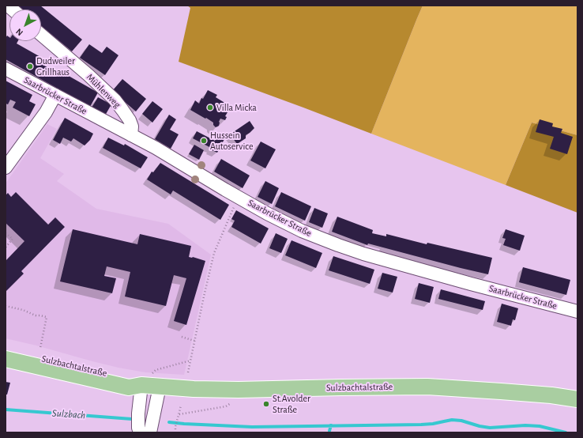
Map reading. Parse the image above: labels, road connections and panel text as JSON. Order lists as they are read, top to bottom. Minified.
{"streets":{"main road":["Sulzbachtalstraße"],"street":["Mühlenweg","Saarbrücker Straße"]},"crossings":[["Mühlenweg","Saarbrücker Straße"]],"water":["Sulzbach"],"places":["Dudweiler Grillhaus","Villa Micka","Hussein Autoservice","St.Avolder Straße"],"north":"bottom left"}
